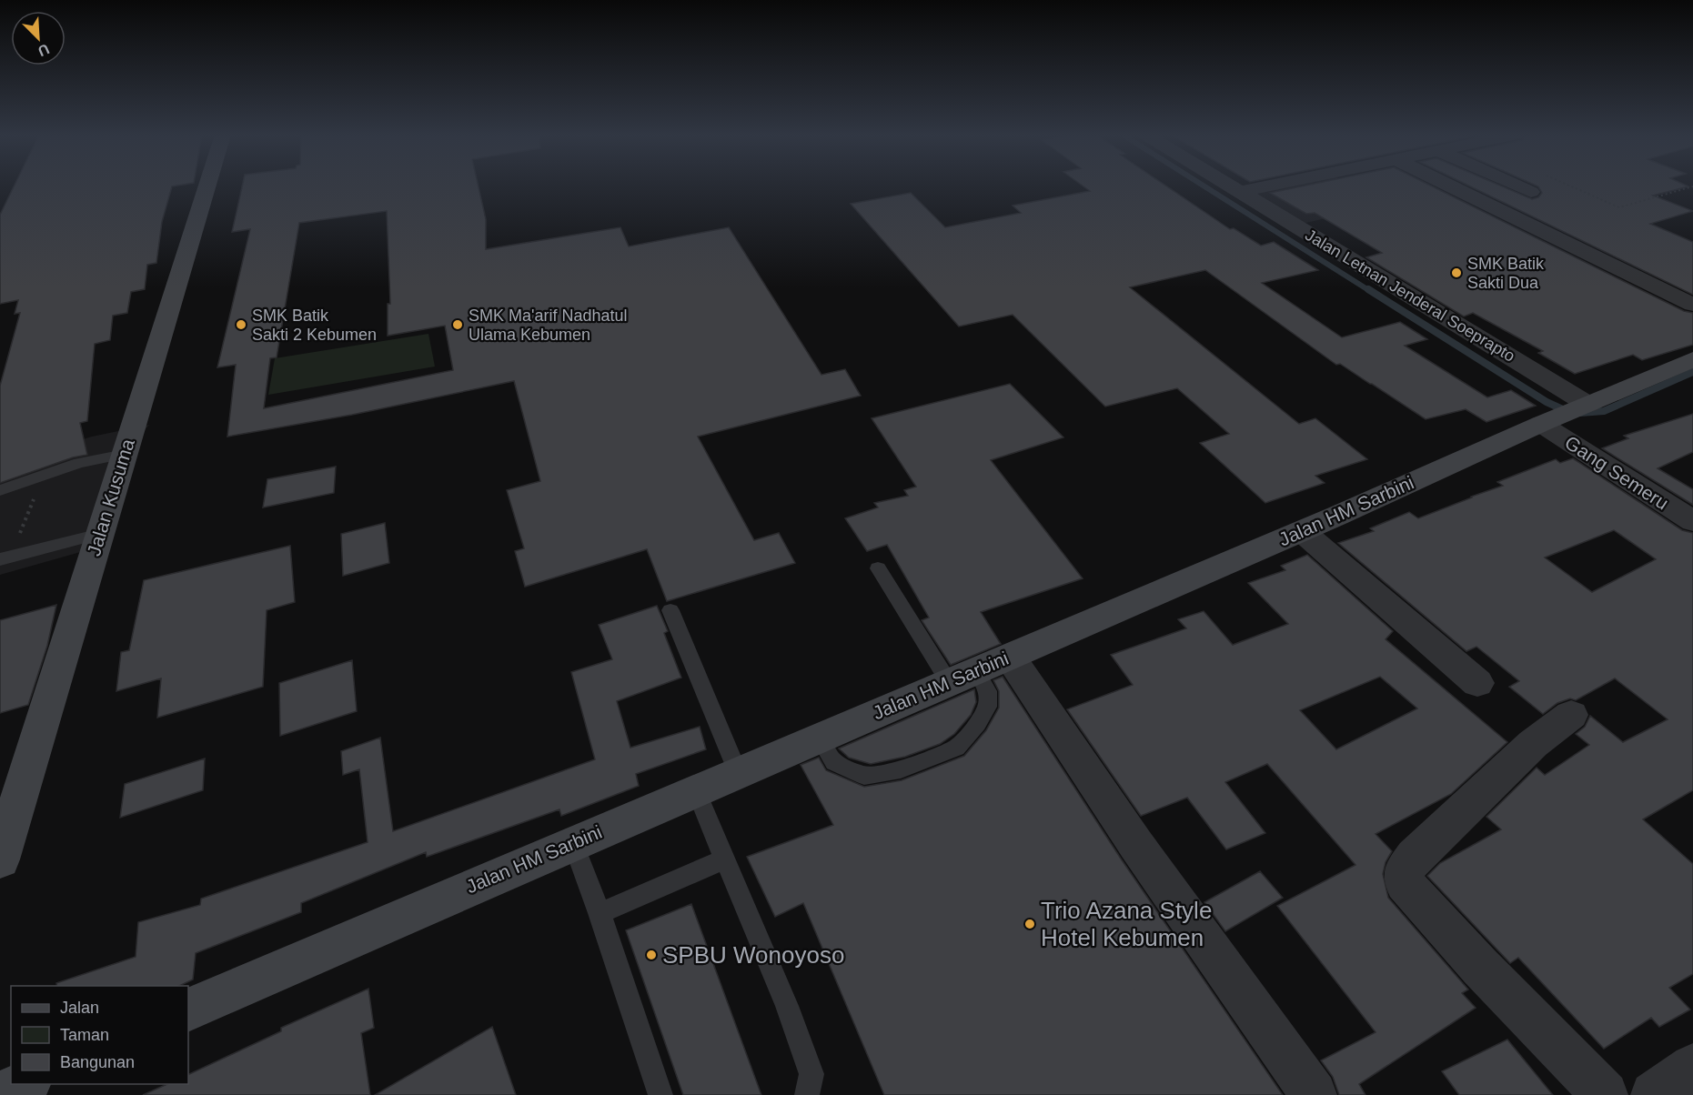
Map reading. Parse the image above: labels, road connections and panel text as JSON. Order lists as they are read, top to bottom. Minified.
{"streets":{"main road":["Jalan Kusuma","Jalan HM Sarbini"],"street":["Jalan Letnan Jenderal Soeprapto","Gang Semeru"]},"crossings":[["Jalan Letnan Jenderal Soeprapto","Gang Semeru"],["Jalan Letnan Jenderal Soeprapto","Jalan HM Sarbini"],["Gang Semeru","Jalan HM Sarbini"]],"places":["SMK Batik Sakti Dua","SMK Batik Sakti 2 Kebumen","SMK Ma'arif Nadhatul Ulama Kebumen","Trio Azana Style Hotel Kebumen","SPBU Wonoyoso"],"legend":["Jalan","Taman","Bangunan"],"north":"bottom right"}
